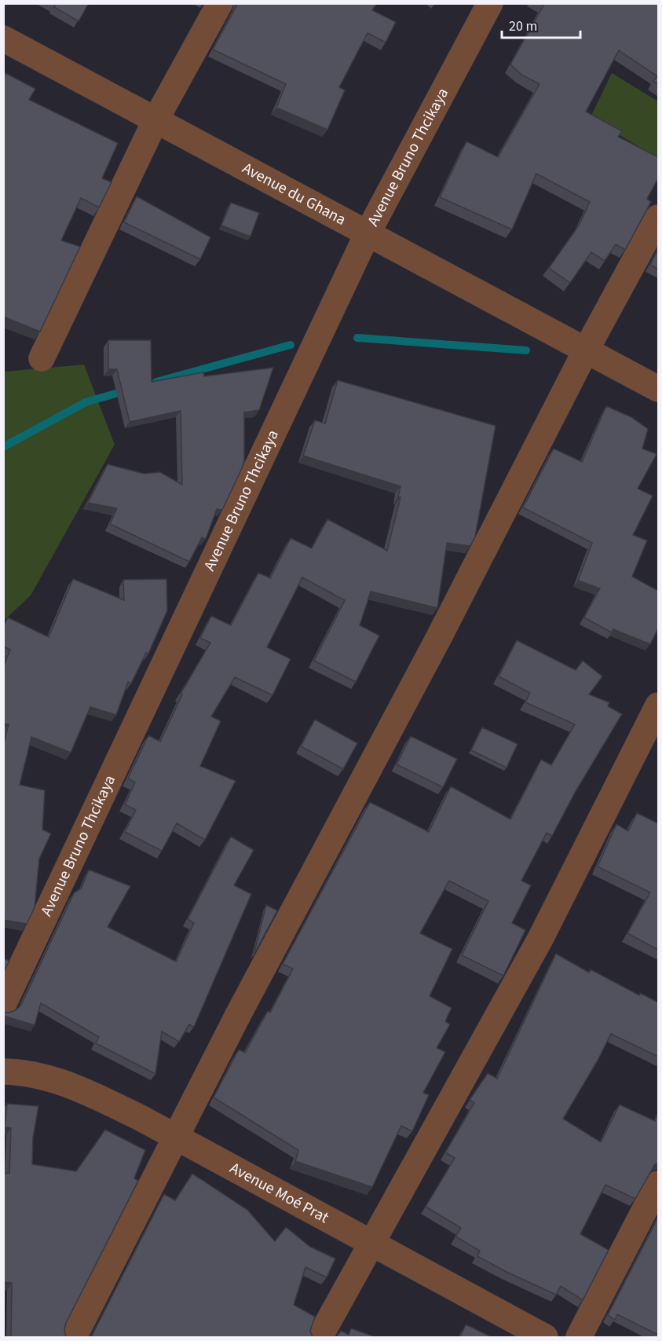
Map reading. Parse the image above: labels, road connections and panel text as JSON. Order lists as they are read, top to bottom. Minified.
{"streets":{"street":["Avenue Bruno Thcikaya","Avenue du Ghana","Avenue Moé Prat"]},"crossings":[["Avenue Bruno Thcikaya","Avenue du Ghana"]],"scale_bar":"20 m"}
